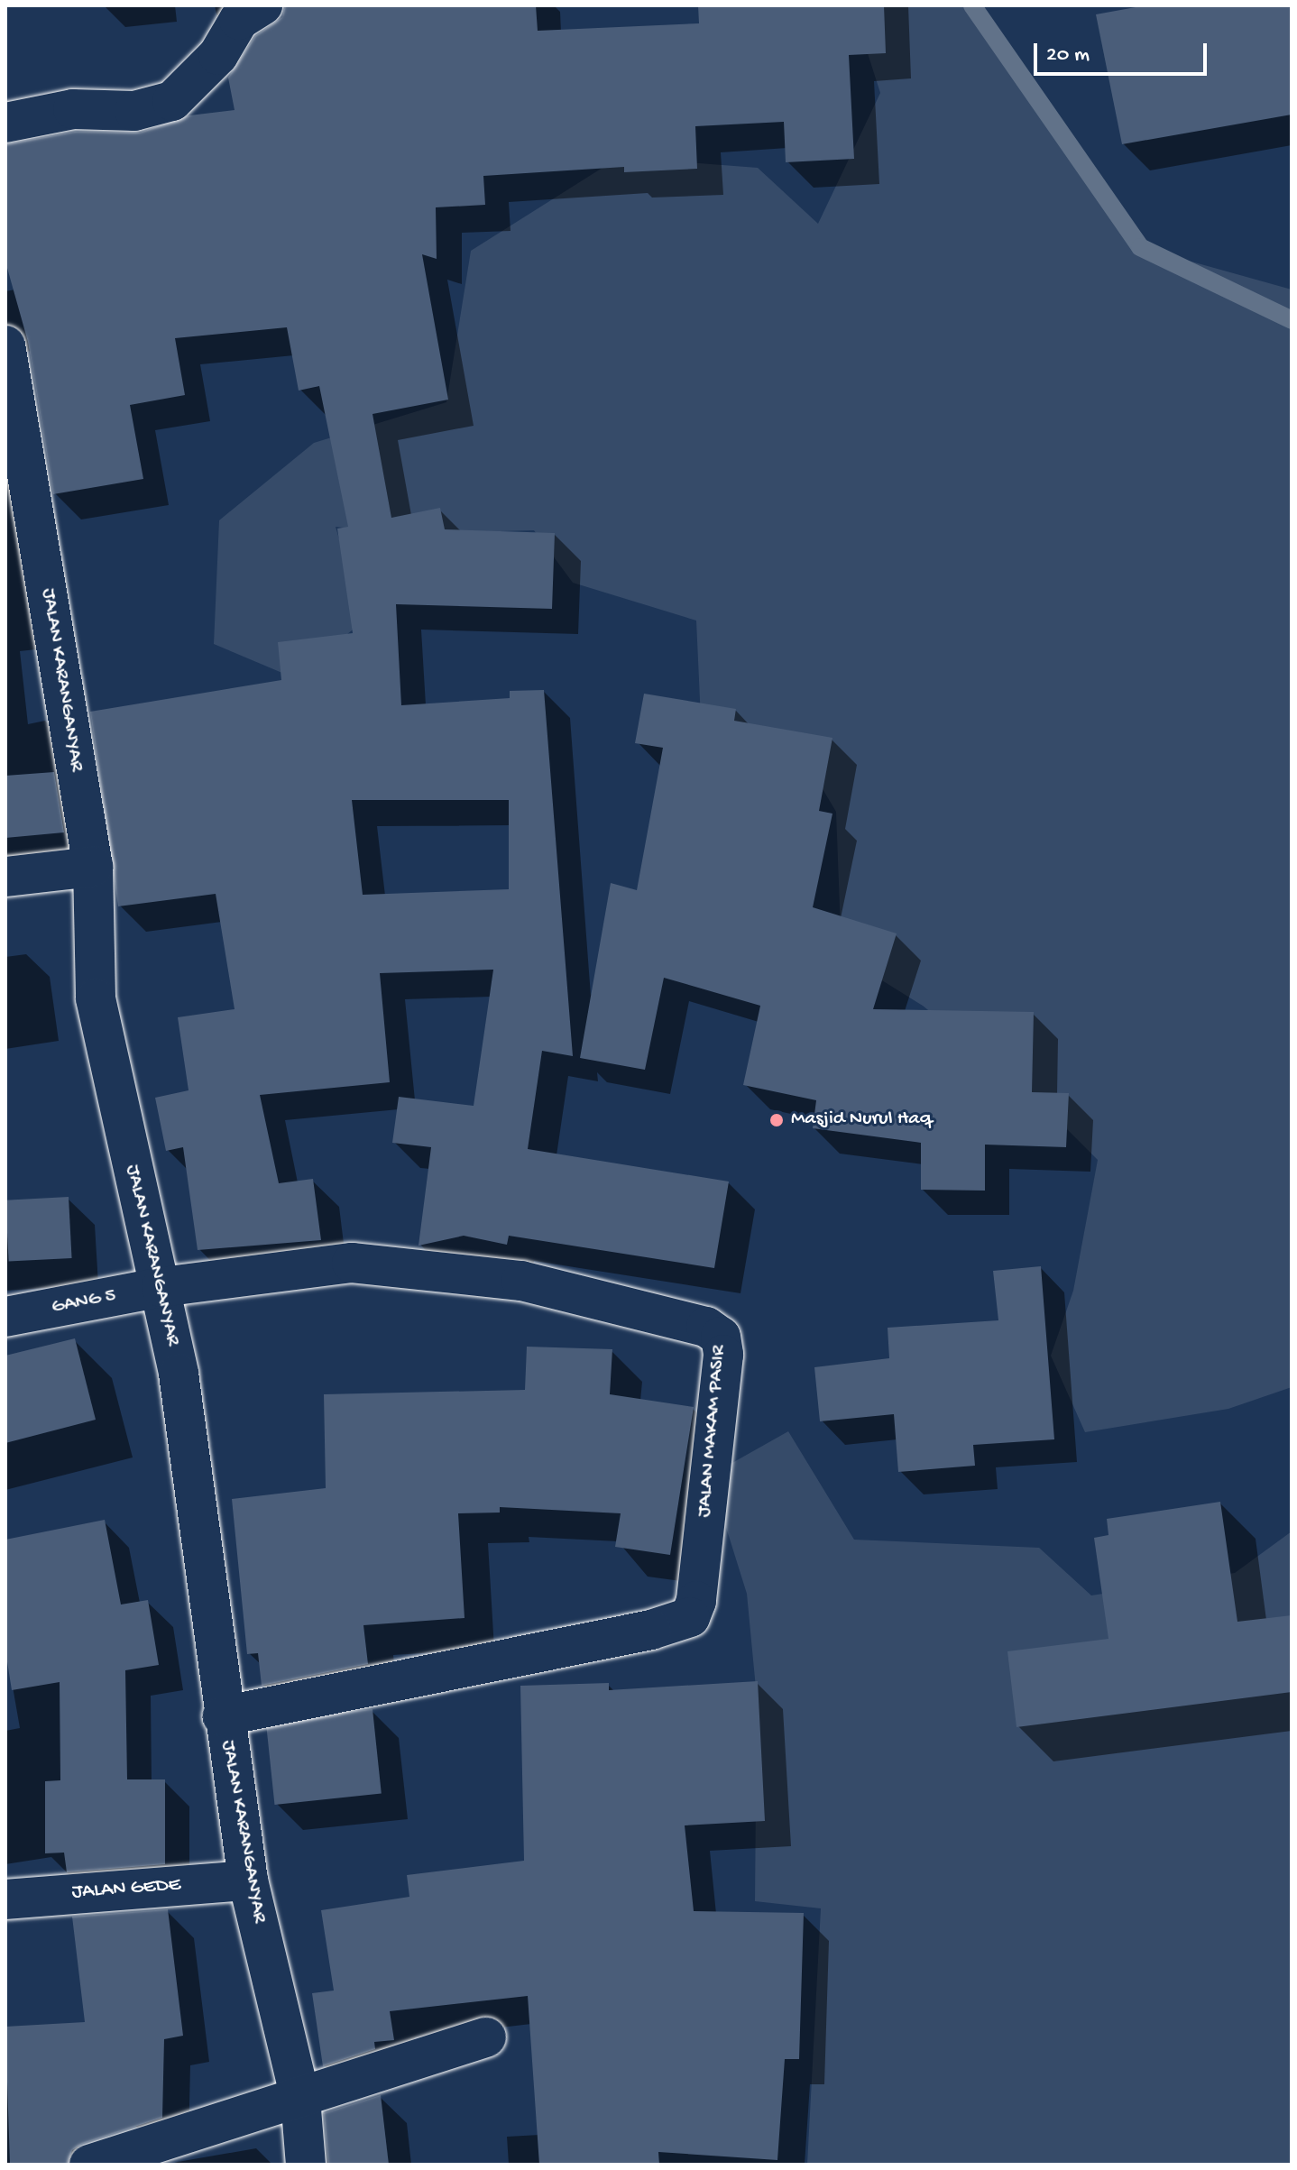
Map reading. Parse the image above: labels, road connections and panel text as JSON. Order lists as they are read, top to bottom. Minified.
{"streets":{"street":["JALAN KARANGANYAR","GANG 5","JALAN MAKAM PASIR","JALAN GEDE"]},"crossings":[["JALAN KARANGANYAR","GANG 5"],["JALAN KARANGANYAR","JALAN MAKAM PASIR"],["JALAN KARANGANYAR","JALAN GEDE"],["GANG 5","JALAN MAKAM PASIR"]],"places":["Masjid Nurul Haq"],"scale_bar":"20 m"}
